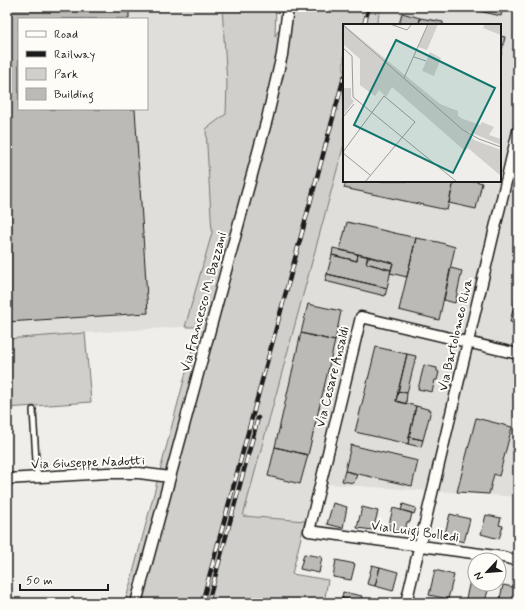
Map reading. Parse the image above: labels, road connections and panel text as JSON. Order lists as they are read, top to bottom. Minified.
{"streets":{"street":["Via Francesco M. Bazzani","Via Bartolomeo Riva","Via Cesare Ansaldi","Via Giuseppe Nadotti","Via Luigi Bolledi"]},"crossings":[["Via Francesco M. Bazzani","Via Giuseppe Nadotti"],["Via Bartolomeo Riva","Via Cesare Ansaldi"],["Via Bartolomeo Riva","Via Luigi Bolledi"],["Via Cesare Ansaldi","Via Luigi Bolledi"]],"legend":["Road","Railway","Park","Building"],"scale_bar":"50 m","north":"bottom left"}
